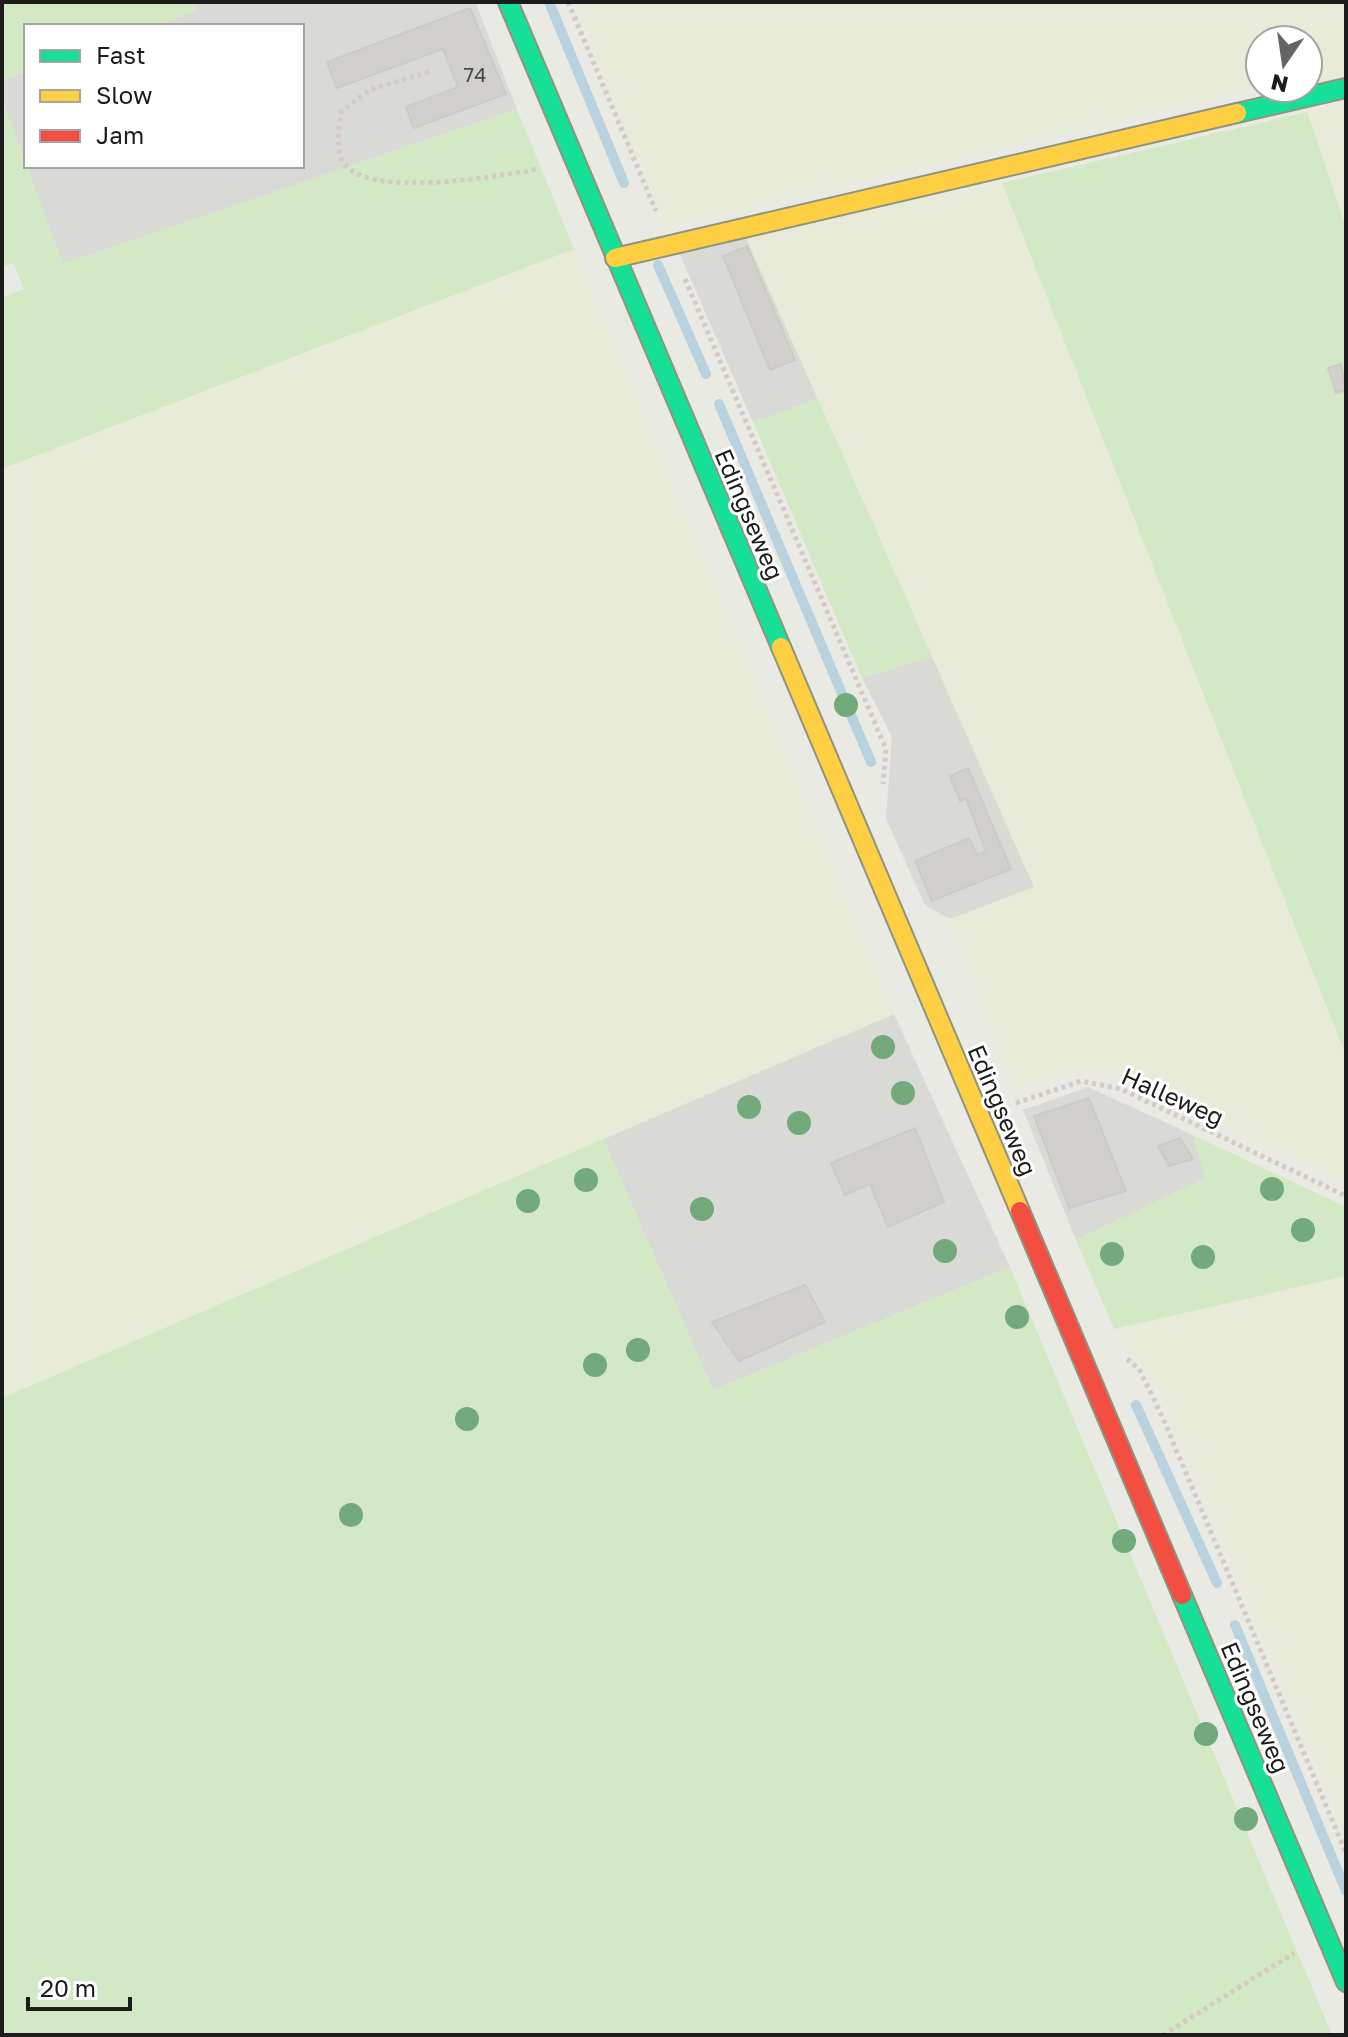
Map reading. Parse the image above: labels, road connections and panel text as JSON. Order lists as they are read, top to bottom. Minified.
{"streets":{"main road":["Edingseweg"],"path":["Halleweg"]},"crossings":[["Edingseweg","Halleweg"]],"house_numbers":["74"],"legend":["Fast","Slow","Jam"],"scale_bar":"20 m","north":"bottom"}
